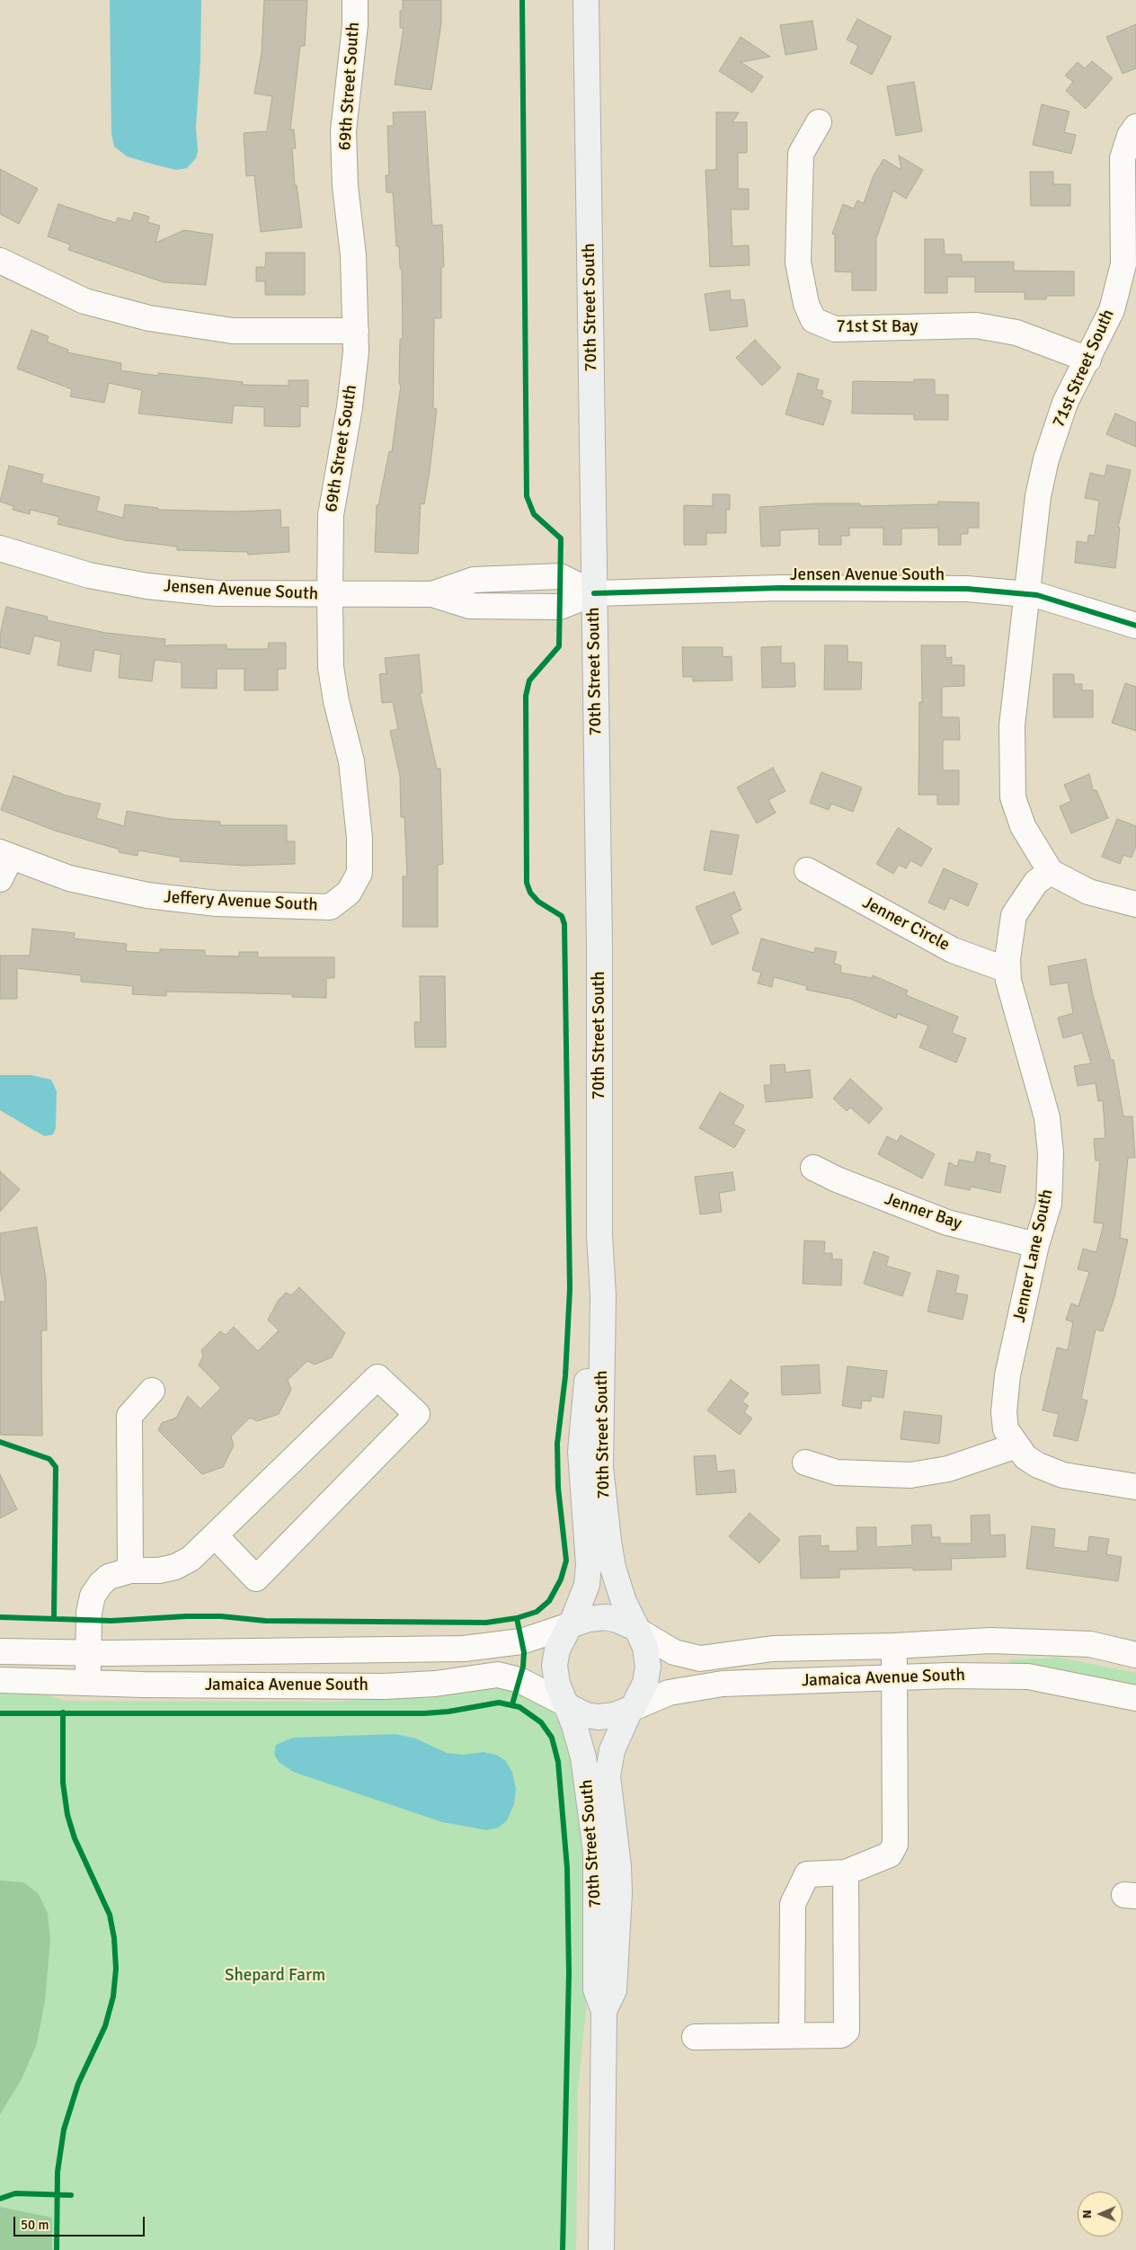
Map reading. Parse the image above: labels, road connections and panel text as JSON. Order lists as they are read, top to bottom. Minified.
{"streets":{"main road":["70th Street South"],"street":["69th Street South","71st St Bay","71st Street South","Jensen Avenue South","Jeffery Avenue South","Jenner Circle","Jenner Bay","Jenner Lane South","Jamaica Avenue South"]},"crossings":[["69th Street South","Jensen Avenue South"],["69th Street South","Jeffery Avenue South"],["70th Street South","Jensen Avenue South"],["70th Street South","Jamaica Avenue South"],["71st St Bay","71st Street South"],["71st Street South","Jensen Avenue South"],["71st Street South","Jenner Lane South"],["Jenner Circle","Jenner Lane South"],["Jenner Bay","Jenner Lane South"]],"parks":["Shepard Farm"],"scale_bar":"50 m","north":"left"}
